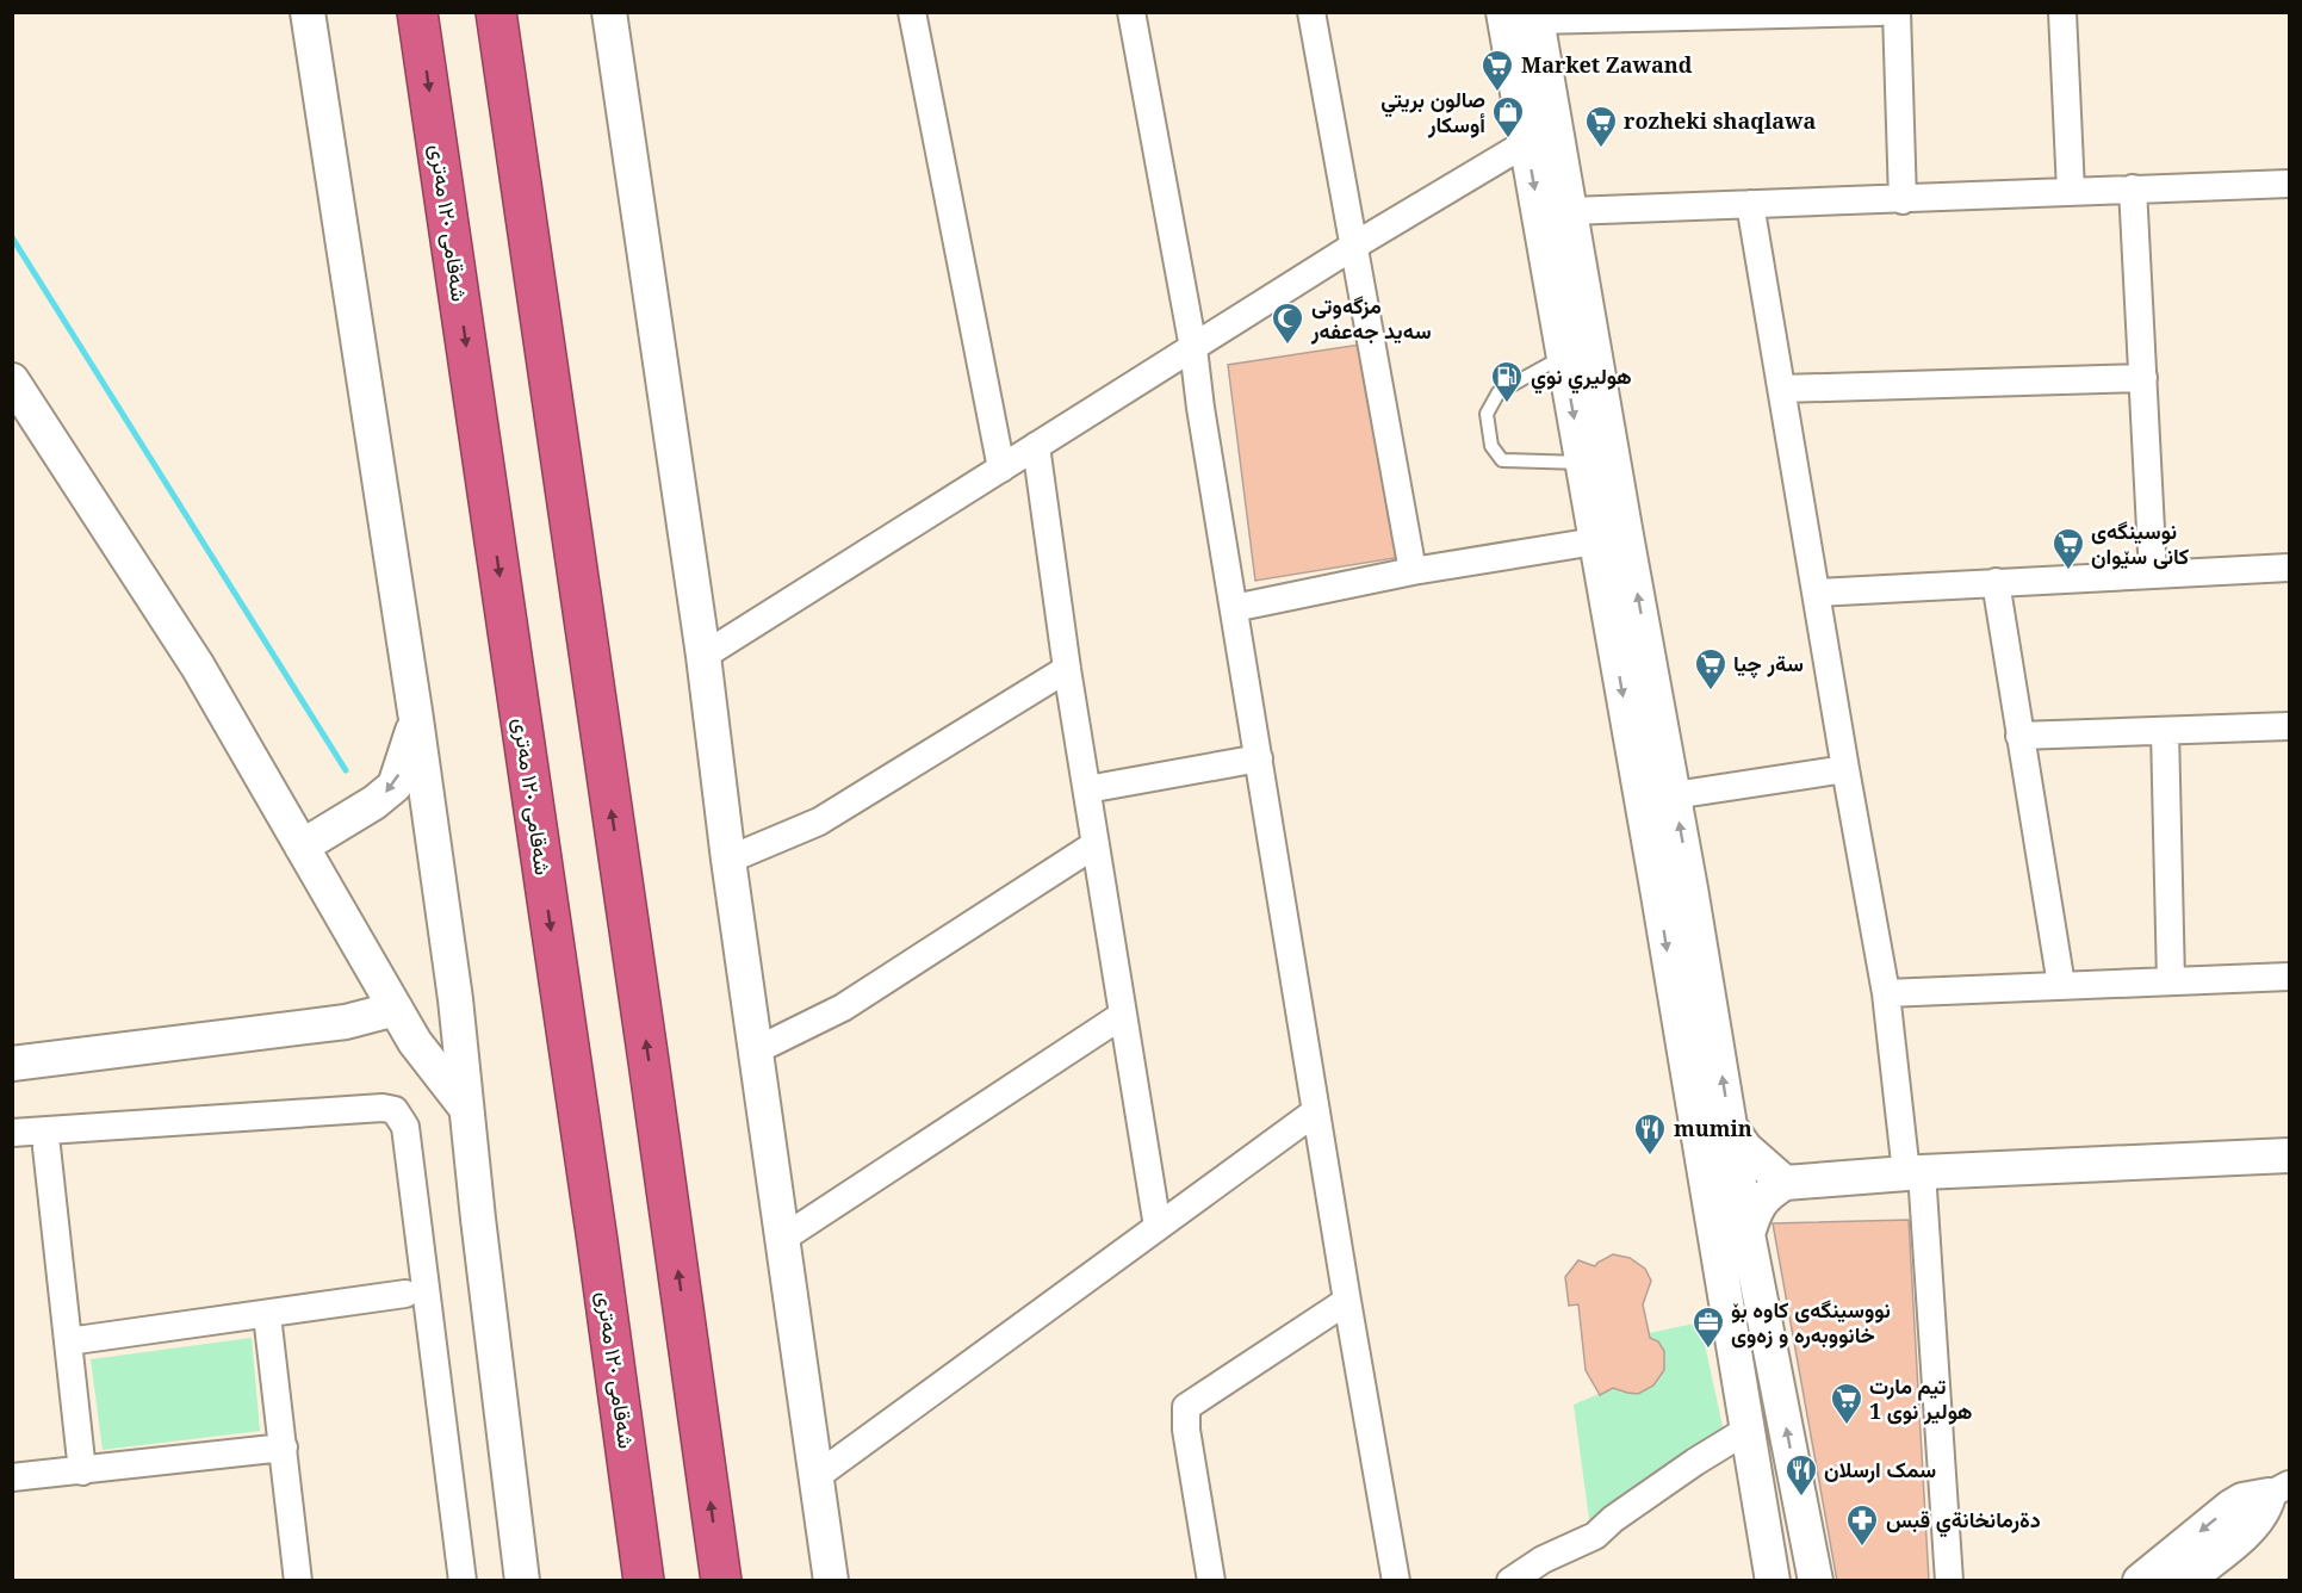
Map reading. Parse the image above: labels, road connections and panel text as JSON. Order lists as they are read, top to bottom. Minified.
{"streets":{"highway":["شەقامی ١٢٠ مەتری"]},"places":{"supermarket":["Market Zawand","rozheki shaqlawa","نوسینگەی کانی سێوان","سةر چيا","تيم مارت هولير نوى 1"],"shop":["صالون بريتي أوسكار"],"mosque":["مزگەوتی سەید جەعفەر"],"fuel station":["هوليري نوي"],"restaurant":["mumin","سمک ارسلان"],"office":["نووسینگەی کاوە بۆ خانووبەرە و زەوی"],"pharmacy":["دةرمانخانةي قبس"]}}
